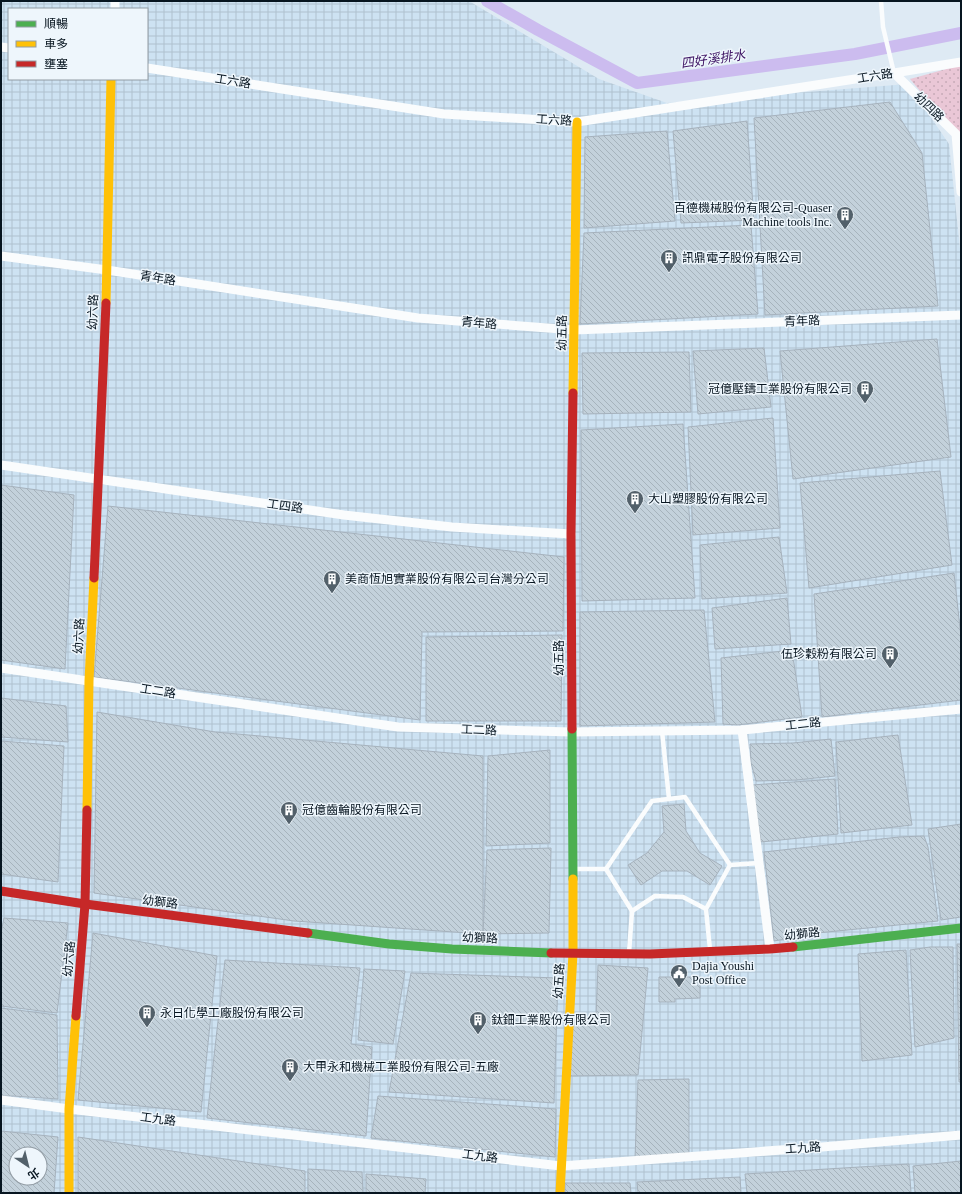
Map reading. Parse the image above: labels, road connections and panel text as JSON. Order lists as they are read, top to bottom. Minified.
{"streets":{"street":["工六路","幼四路","青年路","幼六路","幼五路","工四路","工二路","幼獅路","工九路"]},"crossings":[["工六路","幼四路"],["工六路","幼五路"],["青年路","幼六路"],["青年路","幼五路"],["幼六路","工四路"],["幼六路","工二路"],["幼六路","幼獅路"],["幼六路","工九路"],["幼五路","工四路"],["幼五路","工二路"],["幼五路","幼獅路"],["幼五路","工九路"]],"water":["四好溪排水"],"places":{"building":["百德機械股份有限公司-Quaser Machine tools Inc.","訊鼎電子股份有限公司","冠億壓鑄工業股份有限公司","大山塑膠股份有限公司","美商恆旭實業股份有限公司台灣分公司","伍珍穀粉有限公司","冠億齒輪股份有限公司","永日化學工廠股份有限公司","鈦鈿工業股份有限公司","大甲永和機械工業股份有限公司-五廠"],"public building":["Dajia Youshi Post Office"]},"legend":["順暢","車多","壅塞"],"north":"bottom right"}
